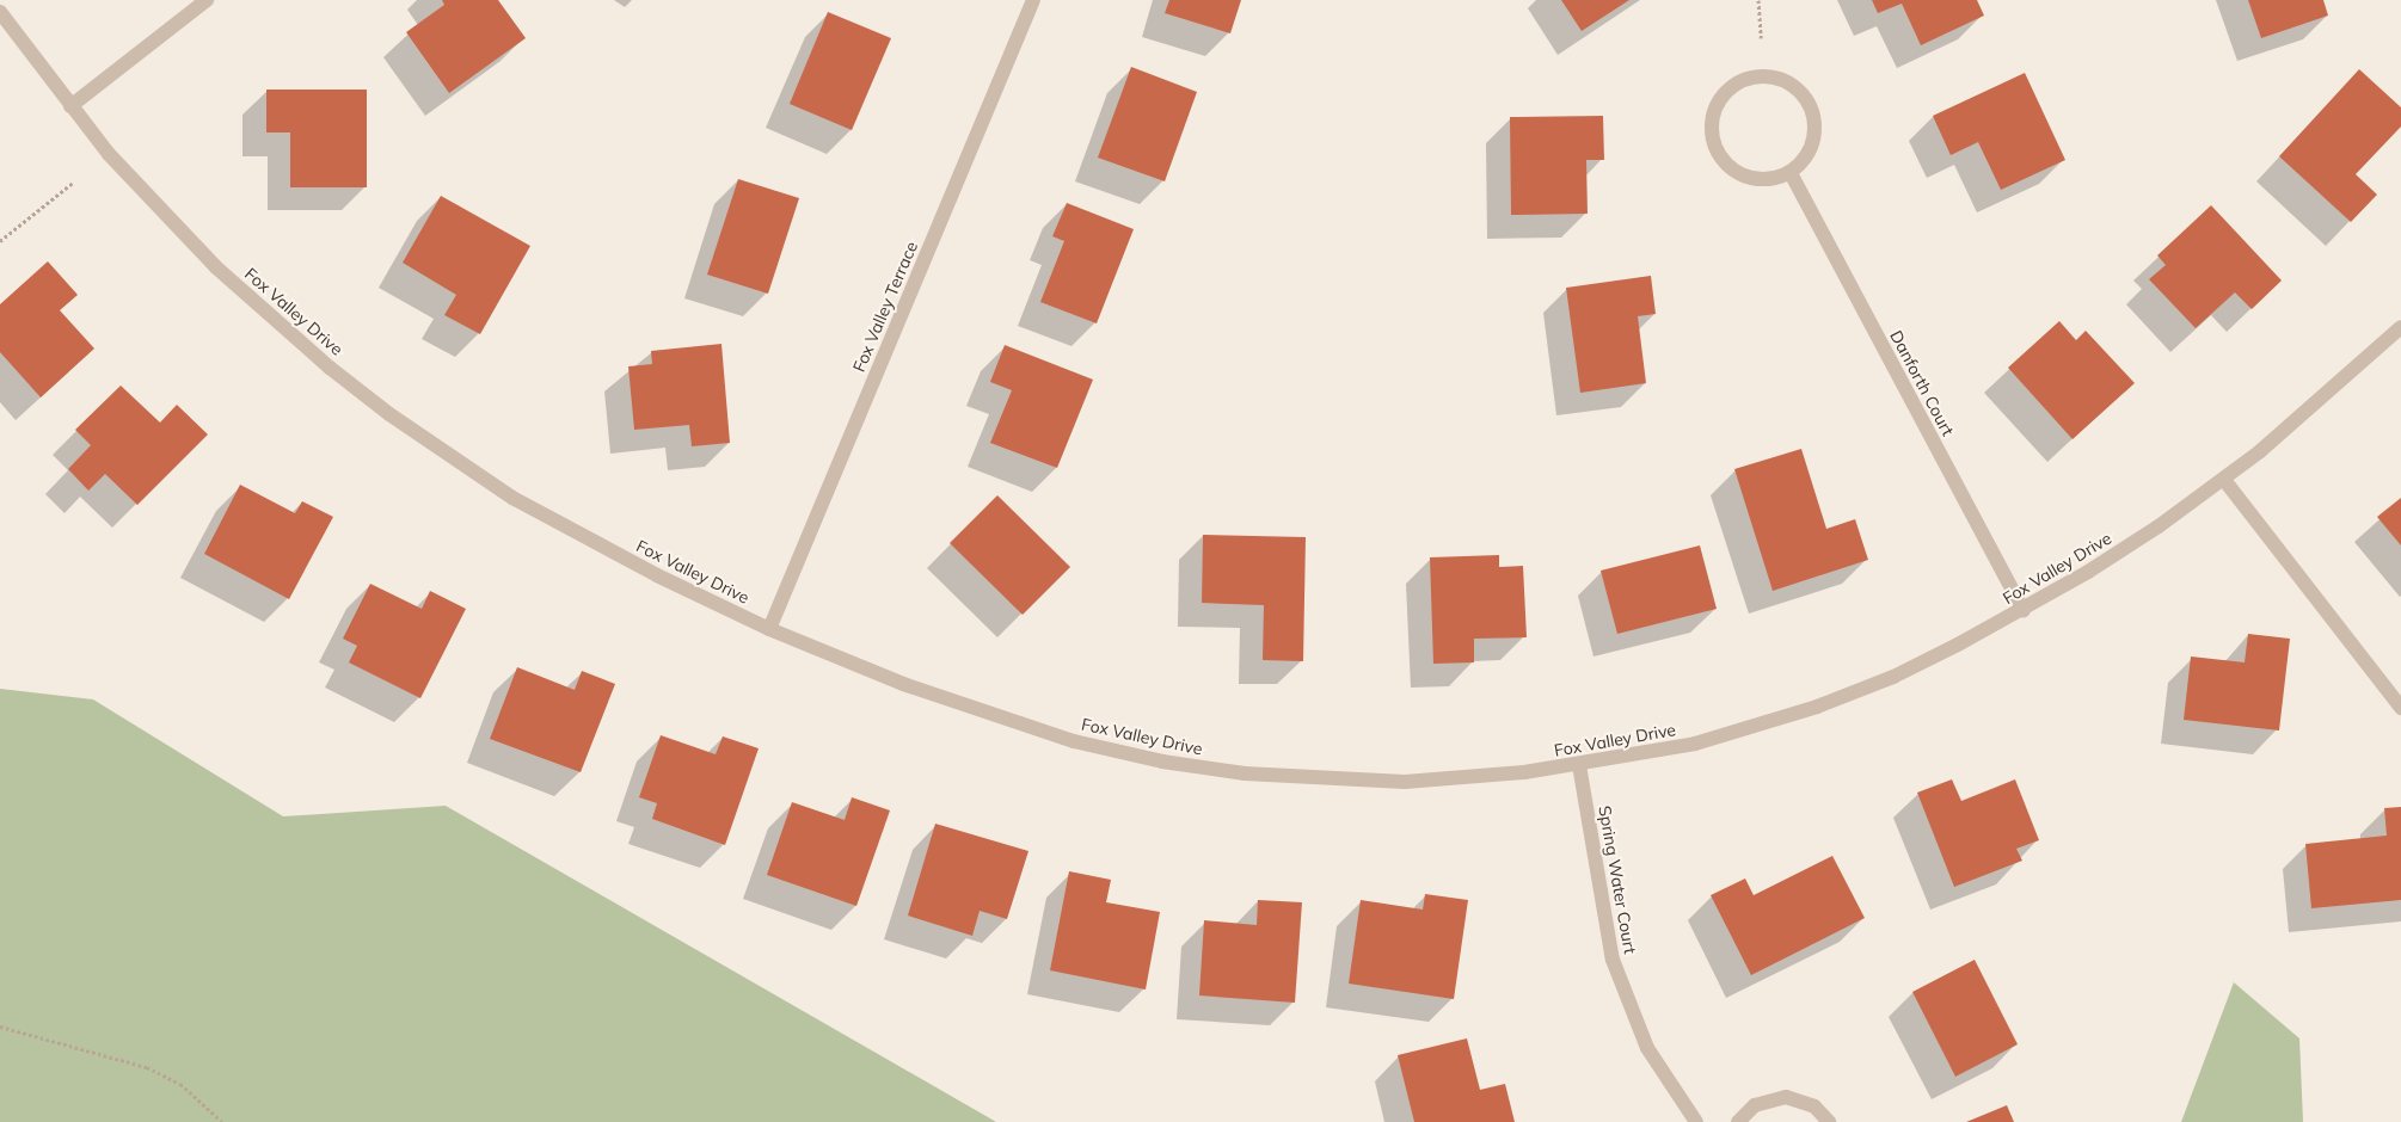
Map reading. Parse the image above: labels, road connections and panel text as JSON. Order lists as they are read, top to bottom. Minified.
{"streets":{"street":["Fox Valley Terrace","Fox Valley Drive","Danforth Court","Spring Water Court"]},"crossings":[["Fox Valley Terrace","Fox Valley Drive"],["Fox Valley Drive","Danforth Court"],["Fox Valley Drive","Spring Water Court"]]}
